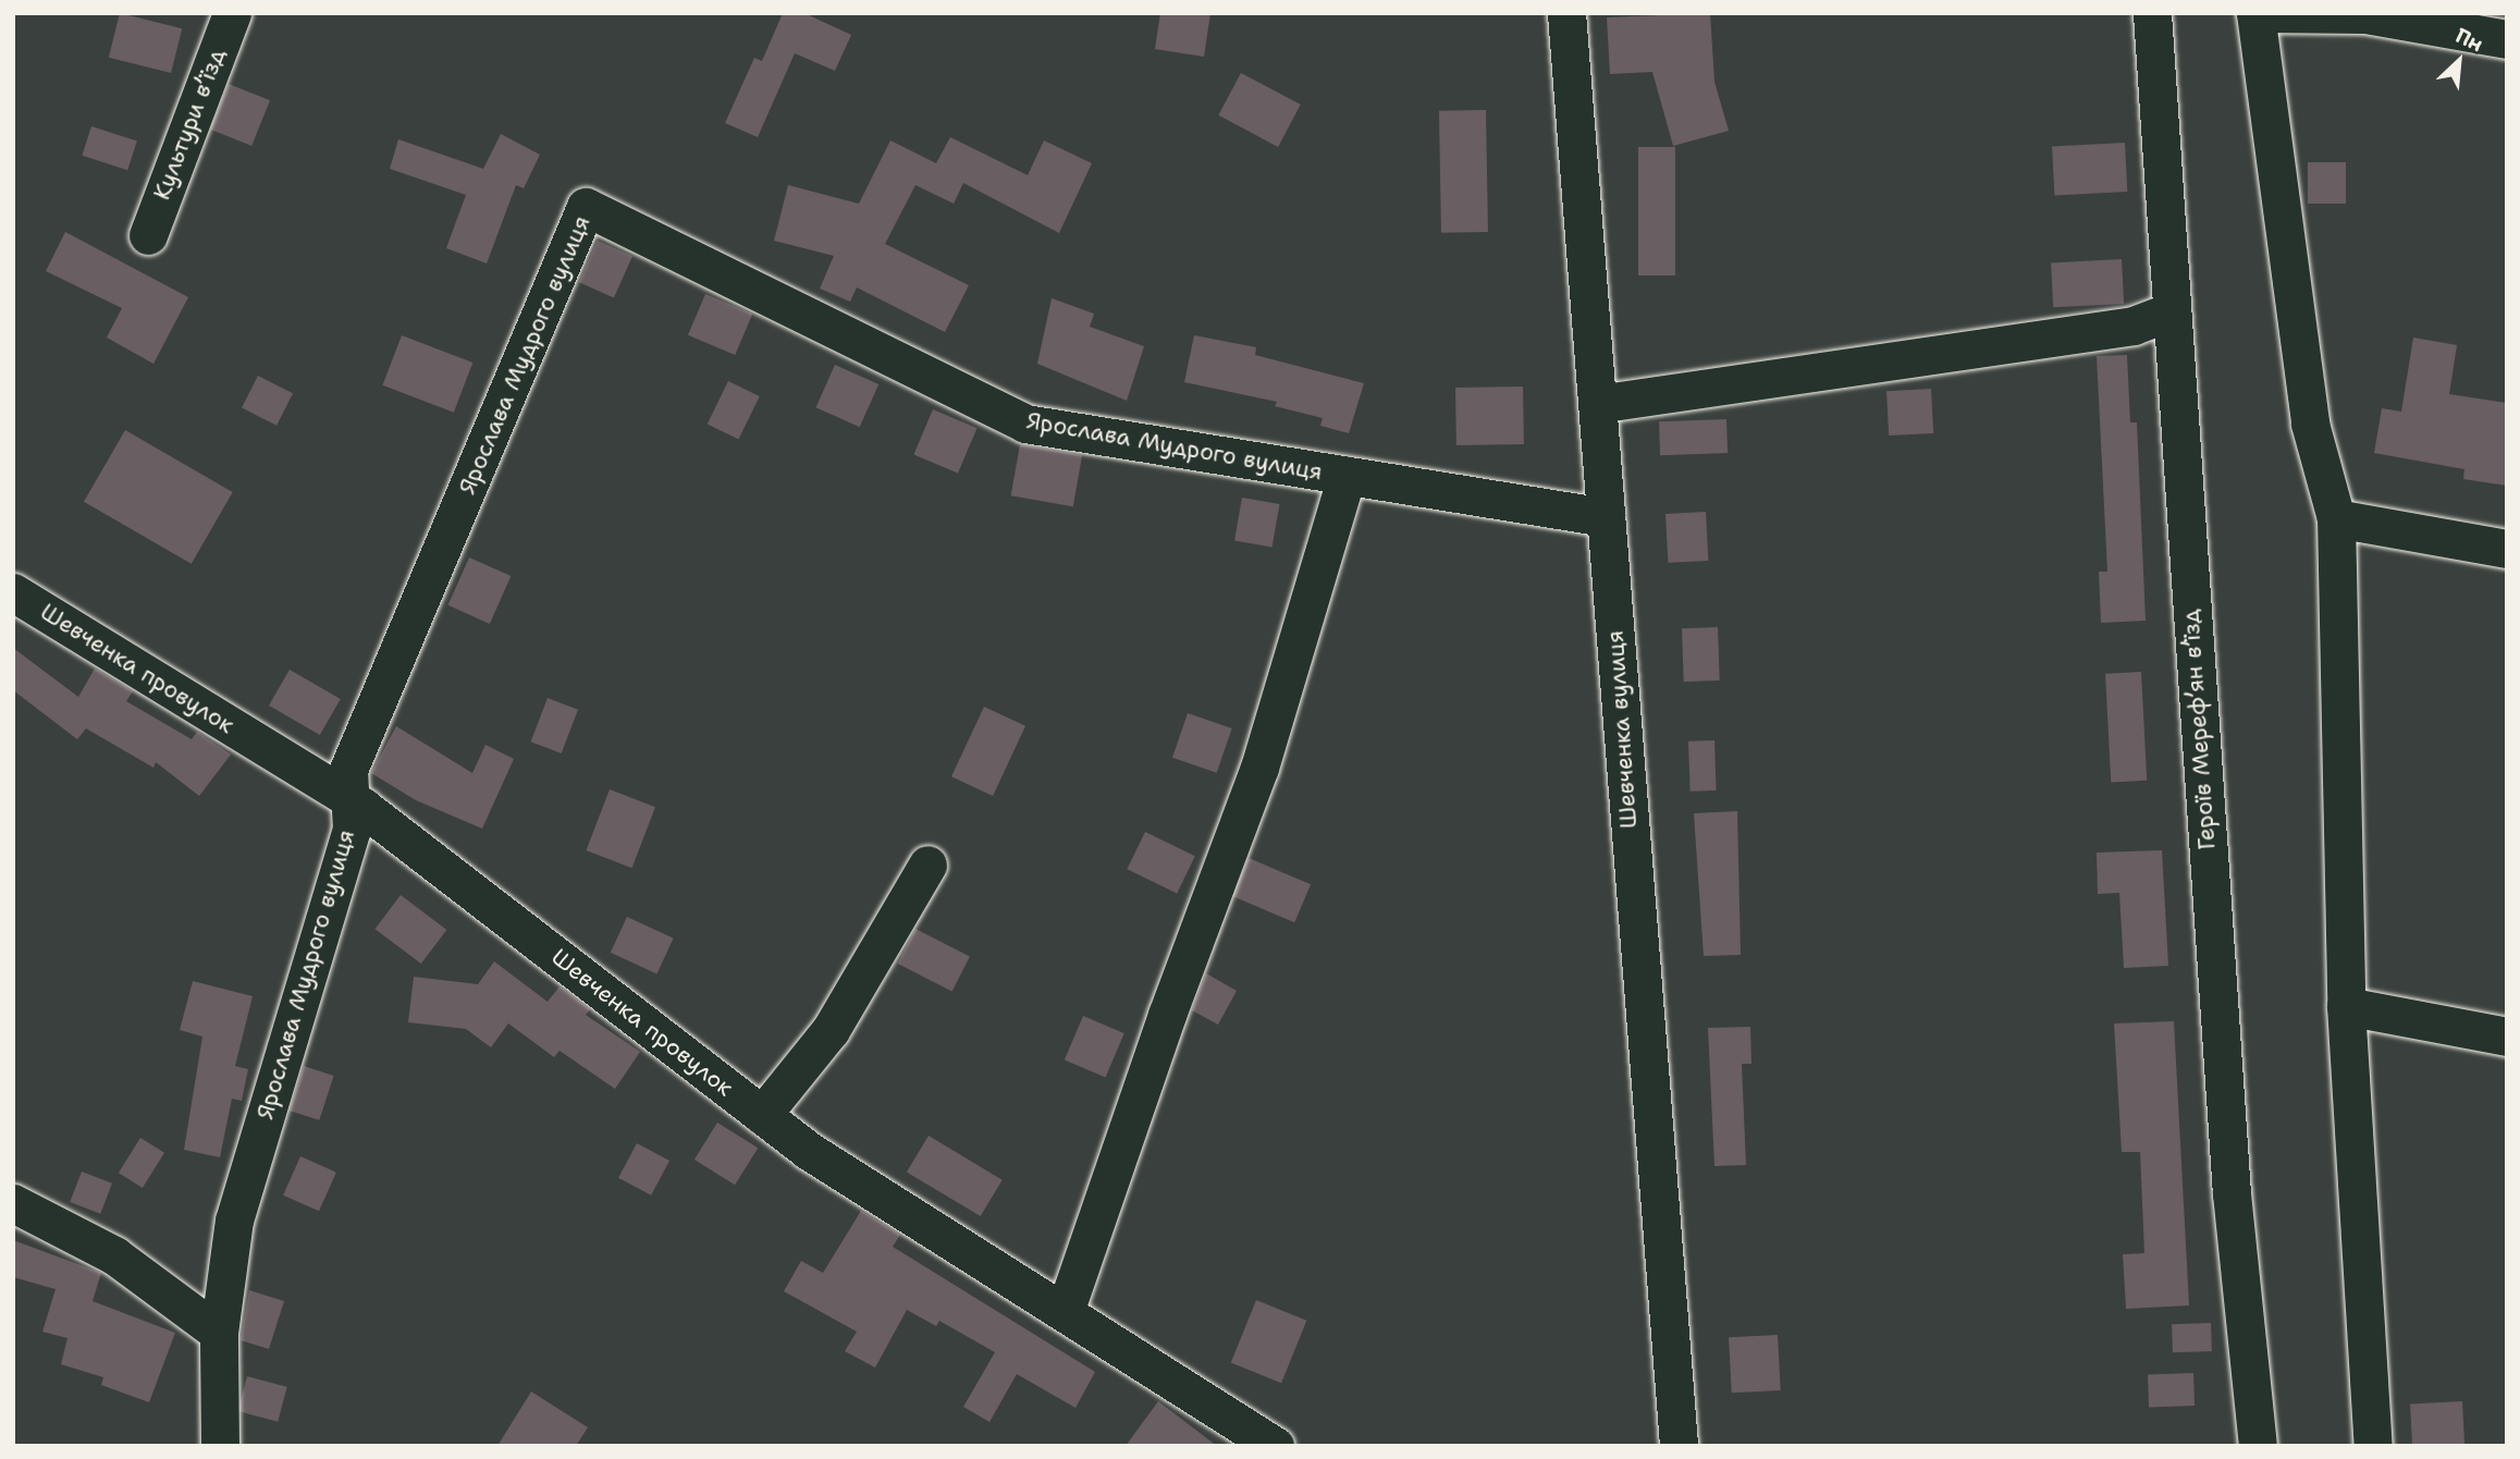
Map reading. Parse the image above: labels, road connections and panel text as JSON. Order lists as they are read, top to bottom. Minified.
{"streets":{"street":["Культури в’їзд","Ярослава Мудрого вулиця","Шевченка провулок","Шевченка вулиця","Героїв Мерефʼян вʼїзд"]},"crossings":[["Ярослава Мудрого вулиця","Шевченка провулок"],["Ярослава Мудрого вулиця","Шевченка вулиця"]],"north":"top right"}
